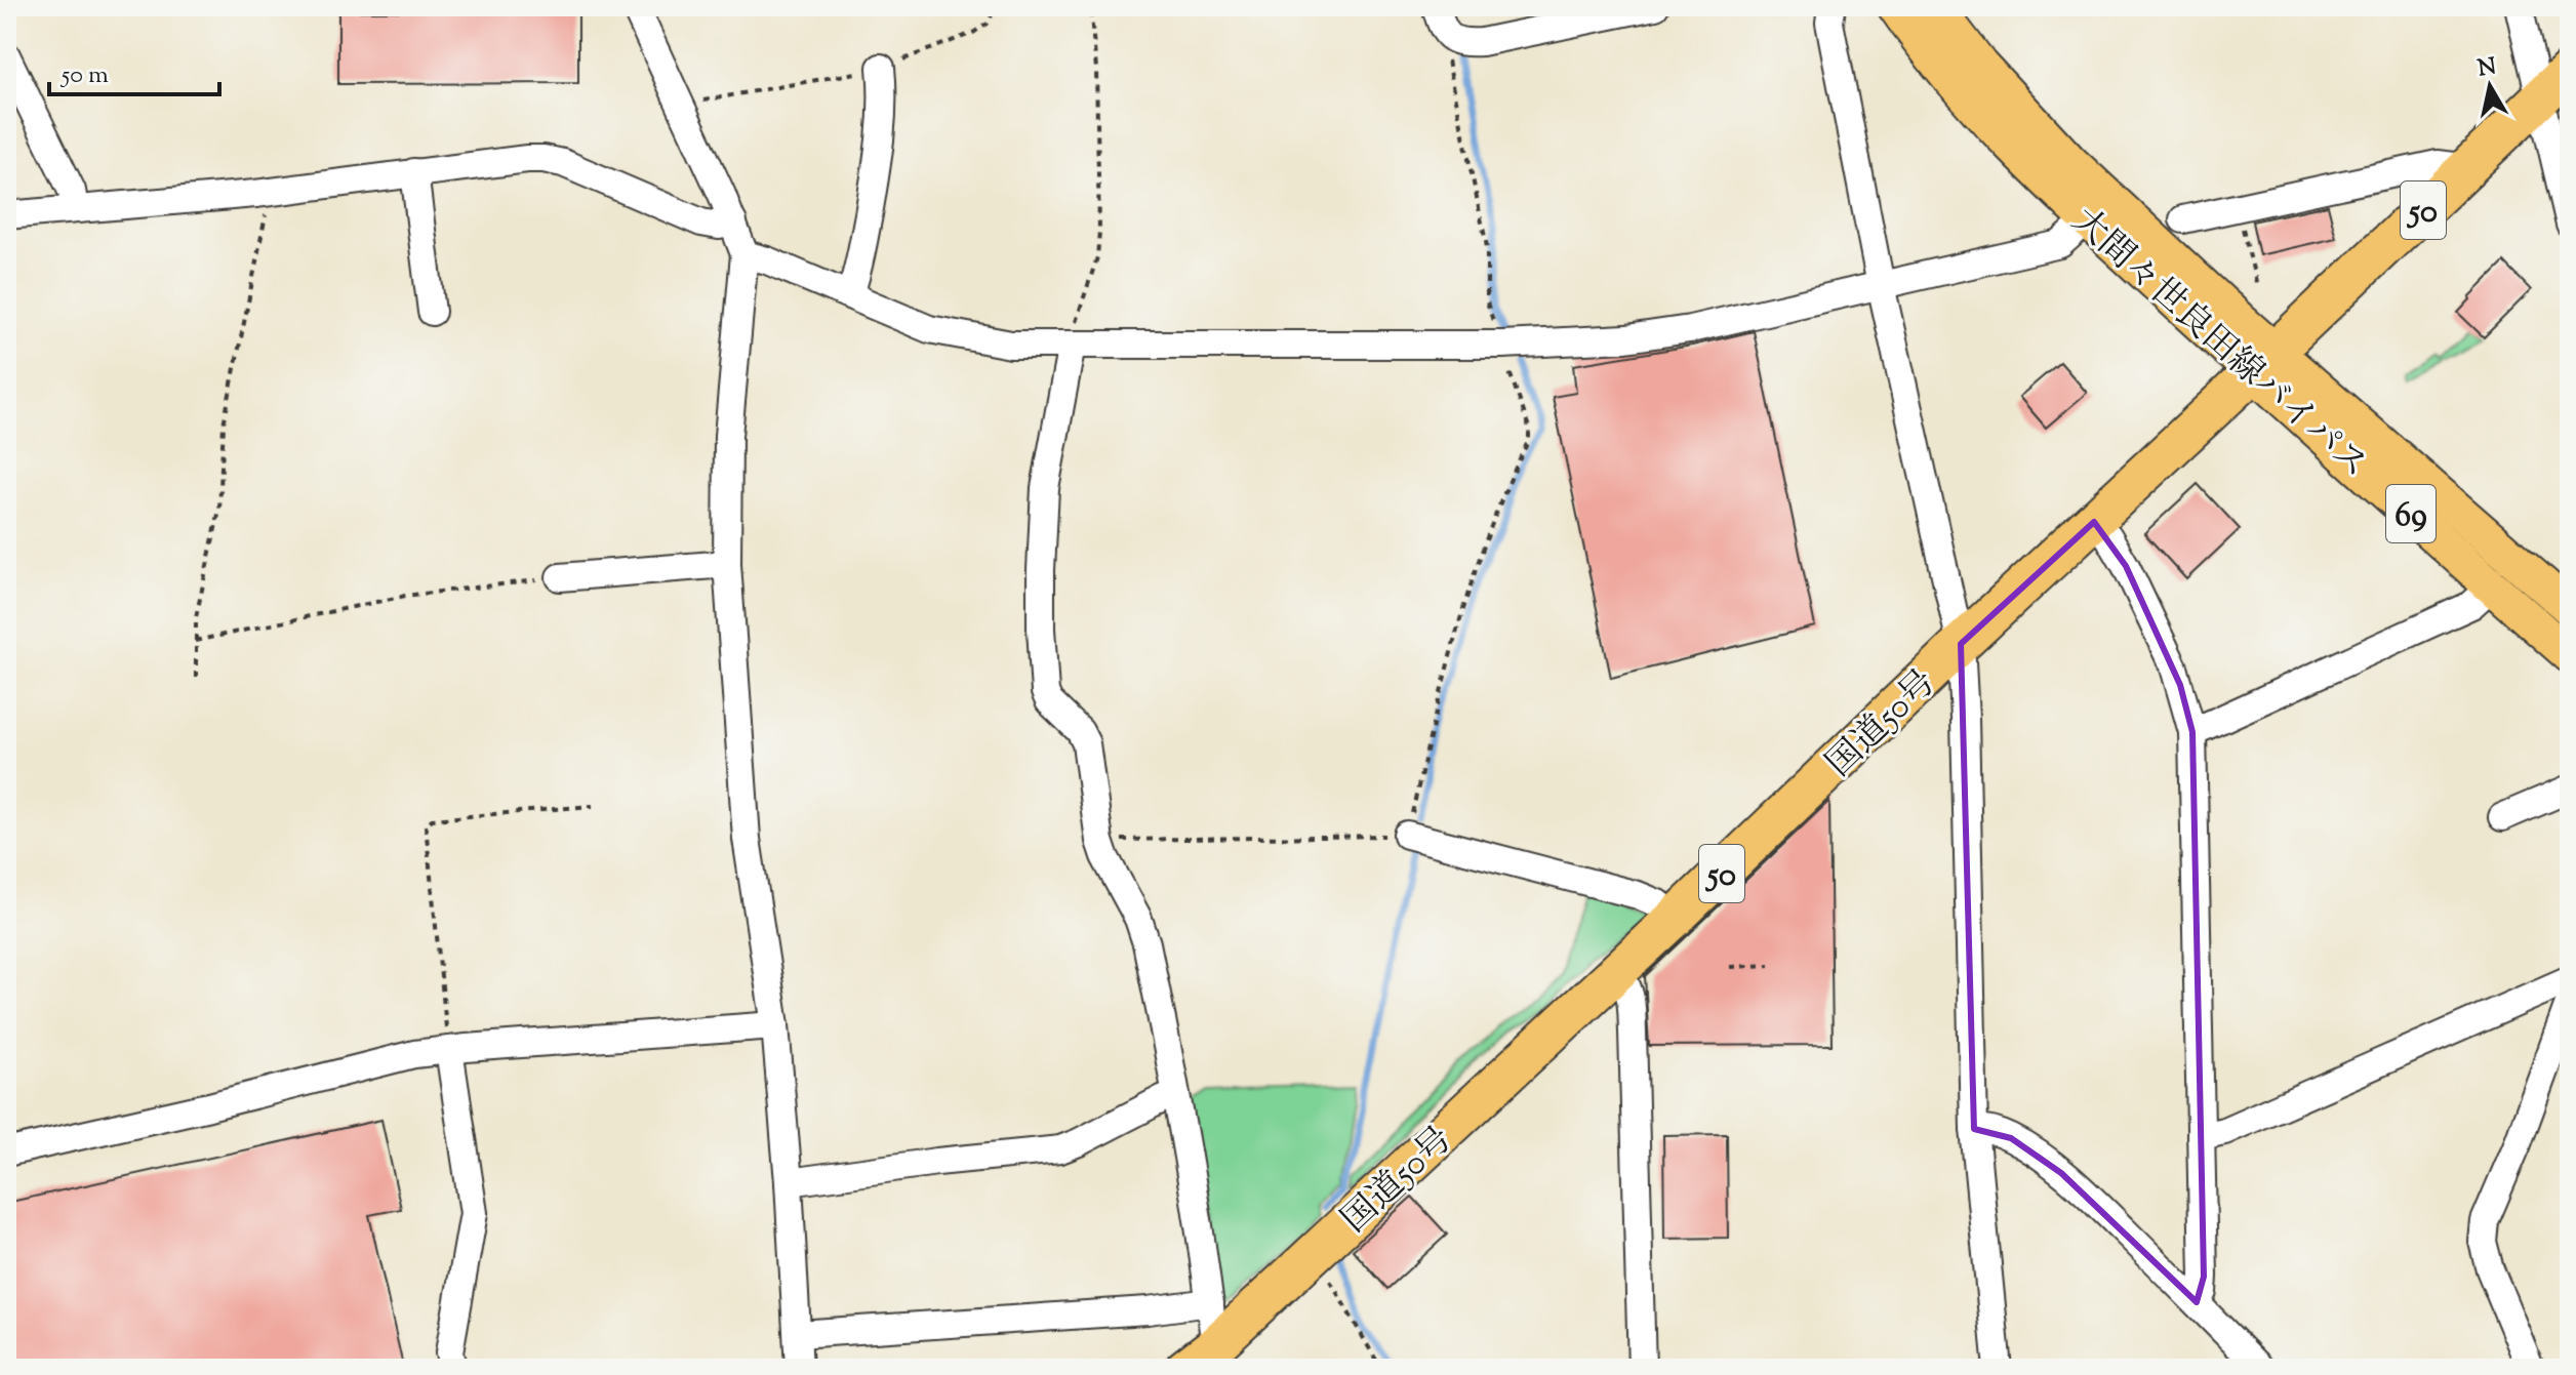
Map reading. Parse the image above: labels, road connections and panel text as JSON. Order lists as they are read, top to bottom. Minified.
{"streets":{"highway":["50","国道50号"],"main road":["大間々世良田線バイパス","69"]},"crossings":[["大間々世良田線バイパス","国道50号"]],"scale_bar":"50 m","north":"top"}
